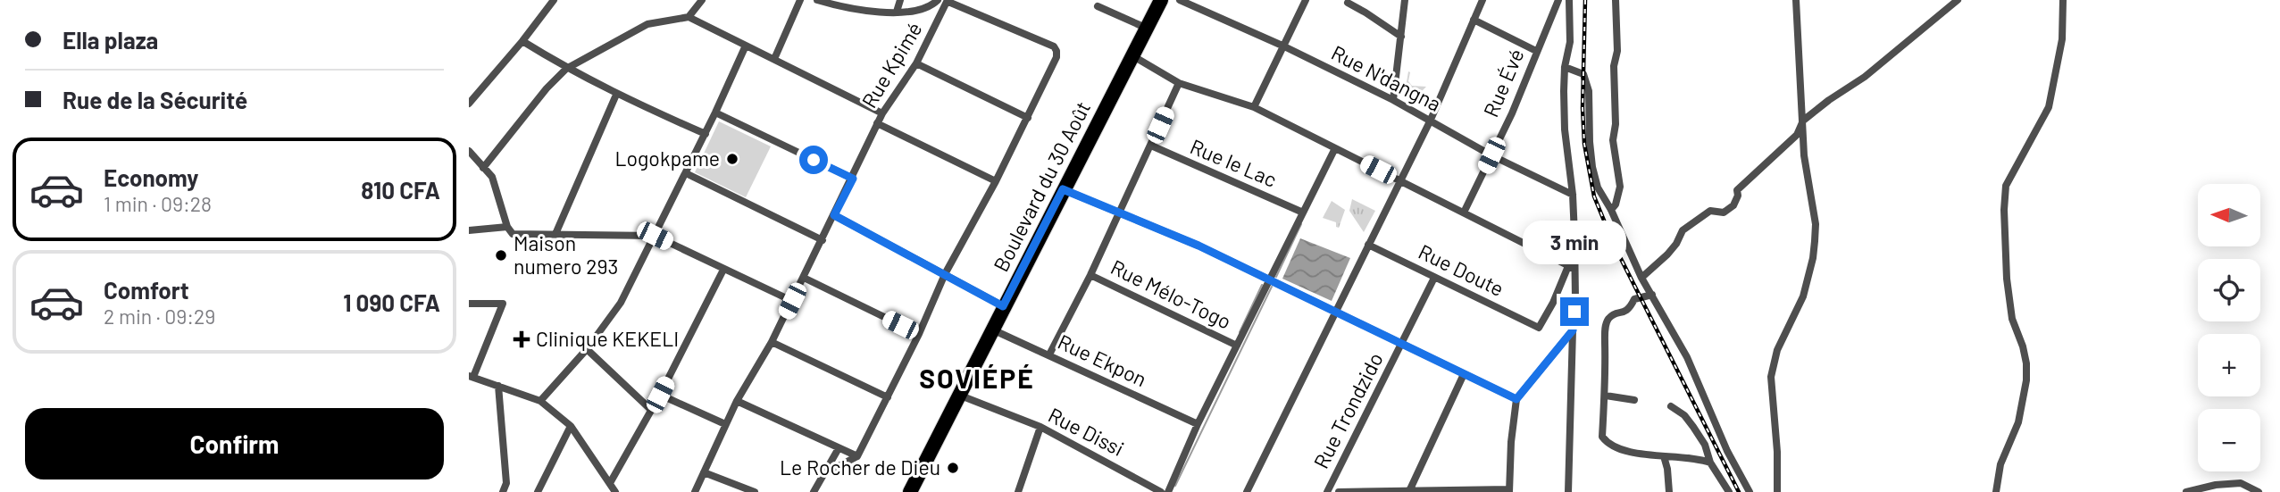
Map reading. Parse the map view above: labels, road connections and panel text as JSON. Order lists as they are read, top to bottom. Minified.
{"streets":{"highway":["Boulevard du 30 Août"],"street":["Rue Kpimé","Rue N'dangna","Rue Évé","Rue le Lac","Rue Doute","Rue Mélo-Togo","Rue Ekpon","Rue Trondzido","Rue Dissi"]},"crossings":[["Rue N'dangna","Rue Évé"],["Boulevard du 30 Août","Rue Ekpon"],["Boulevard du 30 Août","Rue Dissi"],["Rue Doute","Rue Trondzido"]],"districts":["SOVIÉPÉ"],"places":{"other":["Logokpame","Maison numero 293","Le Rocher de Dieu"],"health":["Clinique KEKELI"]},"north":"left","page":{"banner":["Ella plaza","Rue de la Sécurité"],"list":[{"name":"Economy","note":"1 min · 09:28","value":"810 CFA"},{"name":"Comfort","note":"2 min · 09:29","value":"1 090 CFA"}],"map_buttons":["+","−"],"bubble":"3 min","buttons":"Confirm"}}
